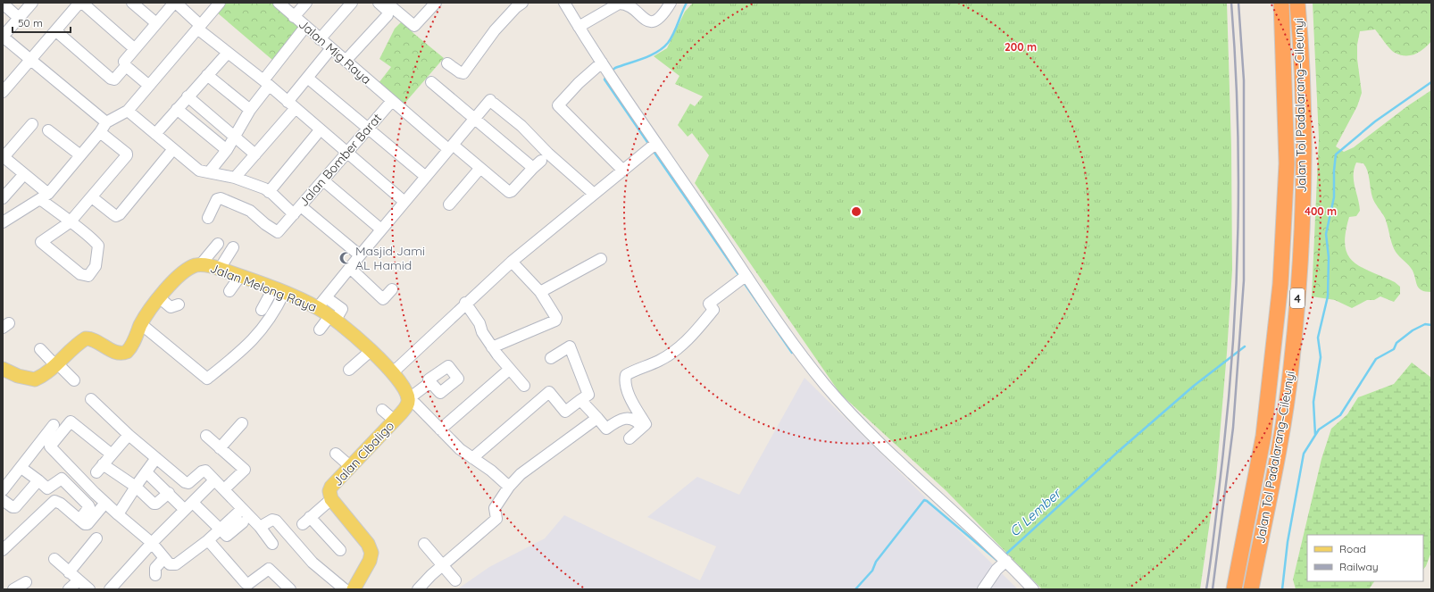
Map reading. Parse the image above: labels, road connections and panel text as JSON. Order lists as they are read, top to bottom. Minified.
{"streets":{"highway":["Jalan Tol Padalarang–Cileunyi","4"],"main road":["Jalan Melong Raya","Jalan Cibaligo"],"street":["Jalan Mig Raya","Jalan Bomber Barat"]},"crossings":[["Jalan Mig Raya","Jalan Bomber Barat"]],"water":["Ci Lember"],"places":{"mosque":["Masjid Jami AL Hamid"]},"legend":["Road","Railway"],"scale_bar":"50 m","rings":["200 m","400 m"]}
